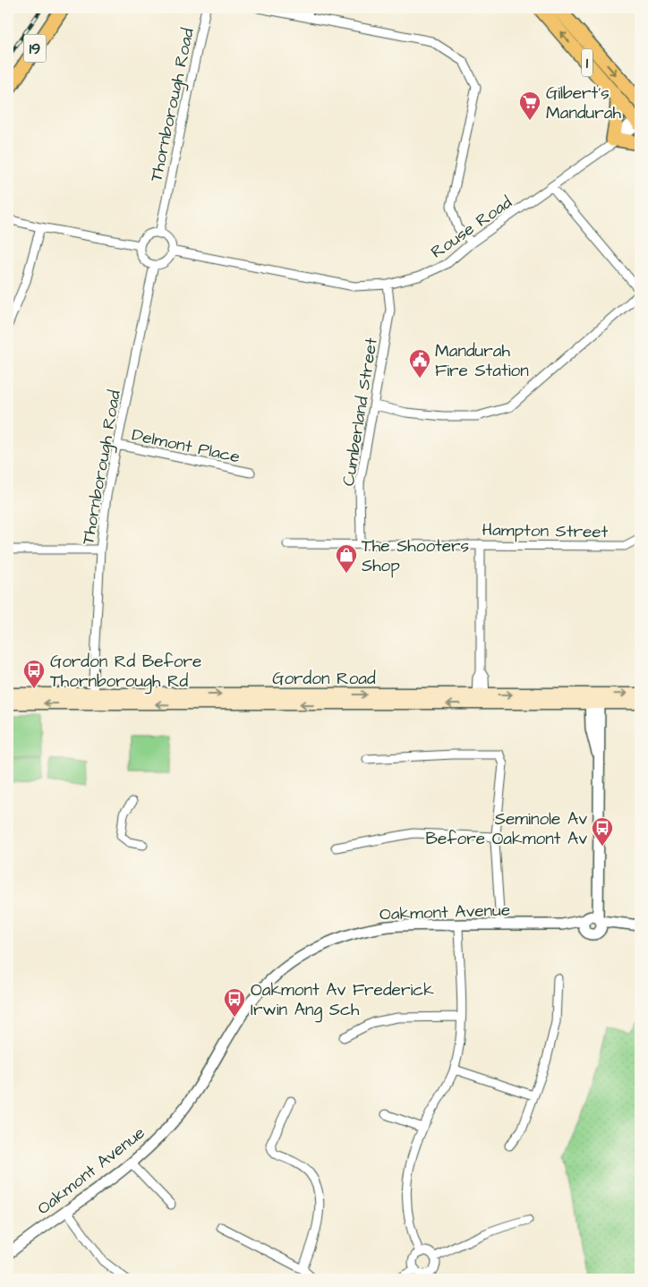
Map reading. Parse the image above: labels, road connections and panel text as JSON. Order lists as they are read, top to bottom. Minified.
{"streets":{"highway":["19","1"],"main road":["Gordon Road"],"street":["Thornborough Road","Rouse Road","Cumberland Street","Delmont Place","Hampton Street","Oakmont Avenue"]},"crossings":[["1","Rouse Road"],["Thornborough Road","Rouse Road"],["Thornborough Road","Delmont Place"],["Thornborough Road","Gordon Road"],["Rouse Road","Cumberland Street"],["Cumberland Street","Hampton Street"]],"places":{"supermarket":["Gilbert's Mandurah"],"public building":["Mandurah Fire Station"],"shop":["The Shooters Shop"],"bus stop":["Gordon Rd Before Thornborough Rd","Seminole Av Before Oakmont Av","Oakmont Av Frederick Irwin Ang Sch"]}}
